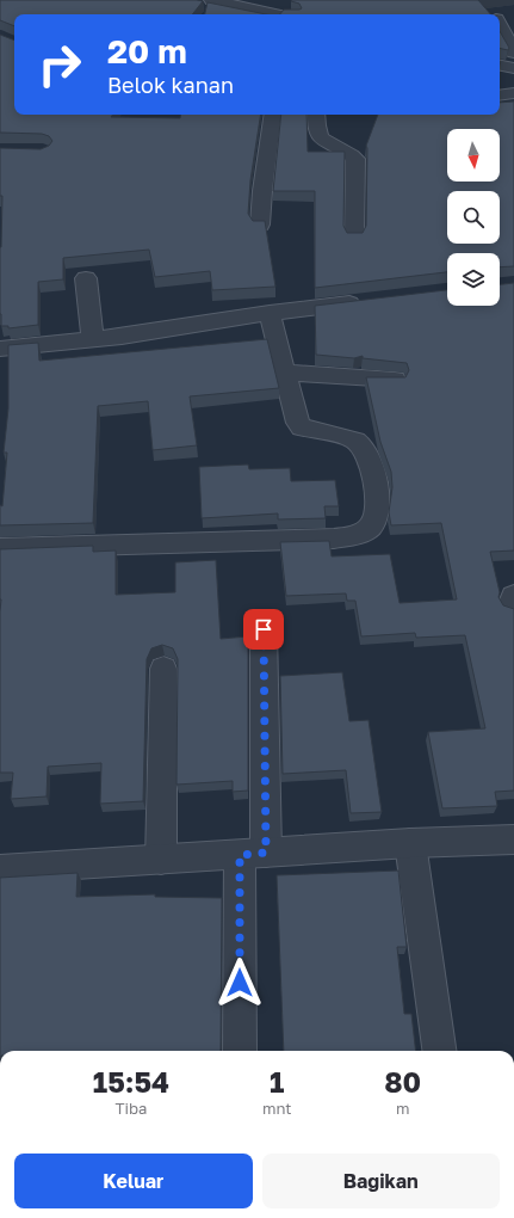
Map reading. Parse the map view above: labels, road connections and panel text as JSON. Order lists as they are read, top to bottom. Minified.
{"north":"bottom","page":{"turn":["20 m","Belok kanan"],"eta":["15:54","Tiba","1","mnt","80","m"],"buttons":["Keluar","Bagikan"]}}
